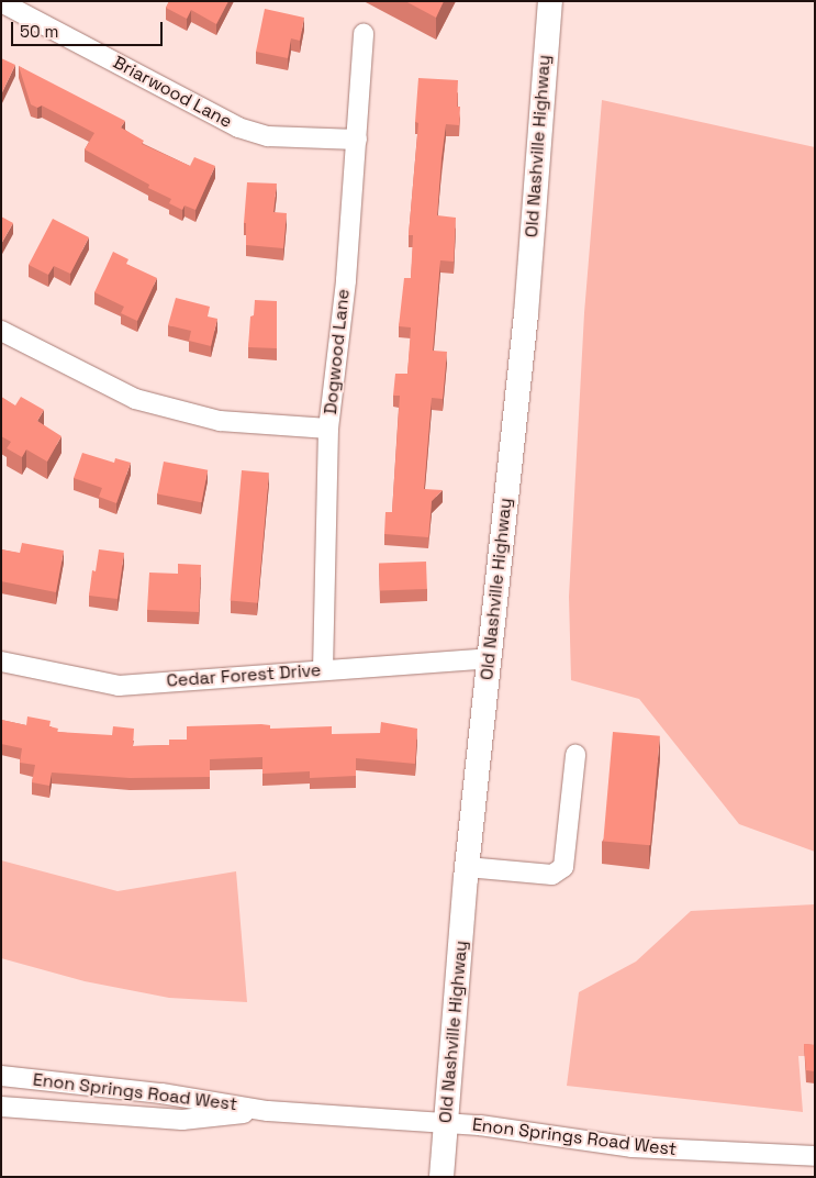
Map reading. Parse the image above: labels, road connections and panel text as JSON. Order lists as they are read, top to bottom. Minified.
{"streets":{"main road":["Old Nashville Highway"],"street":["Briarwood Lane","Dogwood Lane","Cedar Forest Drive","Enon Springs Road West"]},"crossings":[["Briarwood Lane","Dogwood Lane"],["Old Nashville Highway","Cedar Forest Drive"],["Old Nashville Highway","Enon Springs Road West"],["Dogwood Lane","Cedar Forest Drive"]],"scale_bar":"50 m"}
